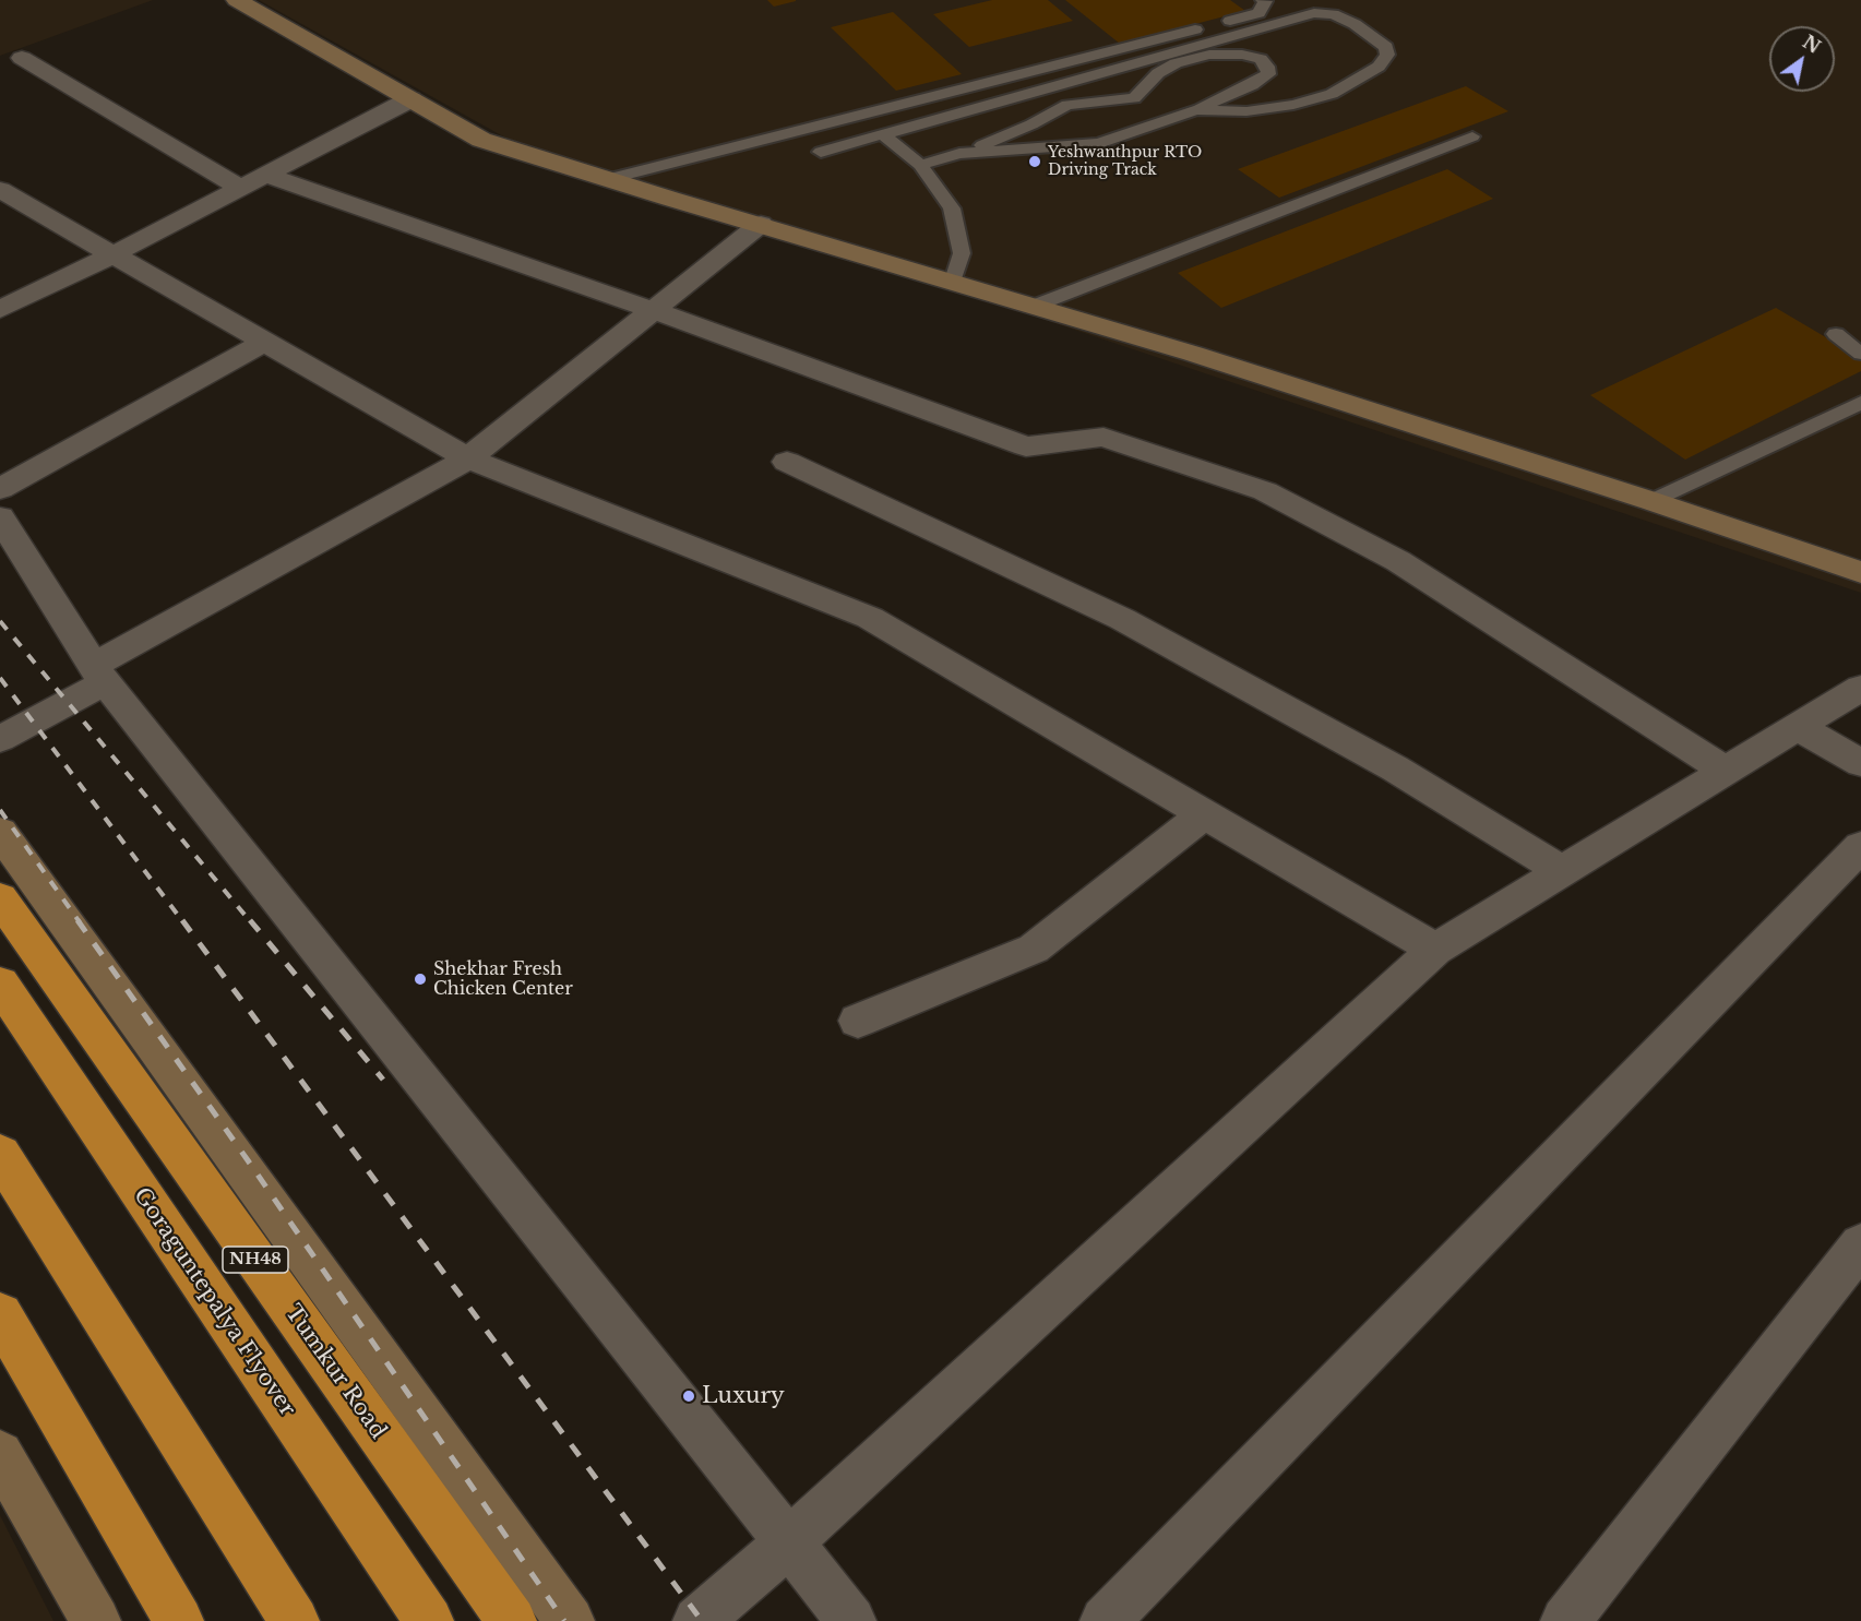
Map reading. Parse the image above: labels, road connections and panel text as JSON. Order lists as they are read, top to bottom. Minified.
{"streets":{"highway":["NH48","Goraguntepalya Flyover","Tumkur Road"]},"places":["Yeshwanthpur RTO Driving Track","Shekhar Fresh Chicken Center","Luxury"],"north":"top right"}
